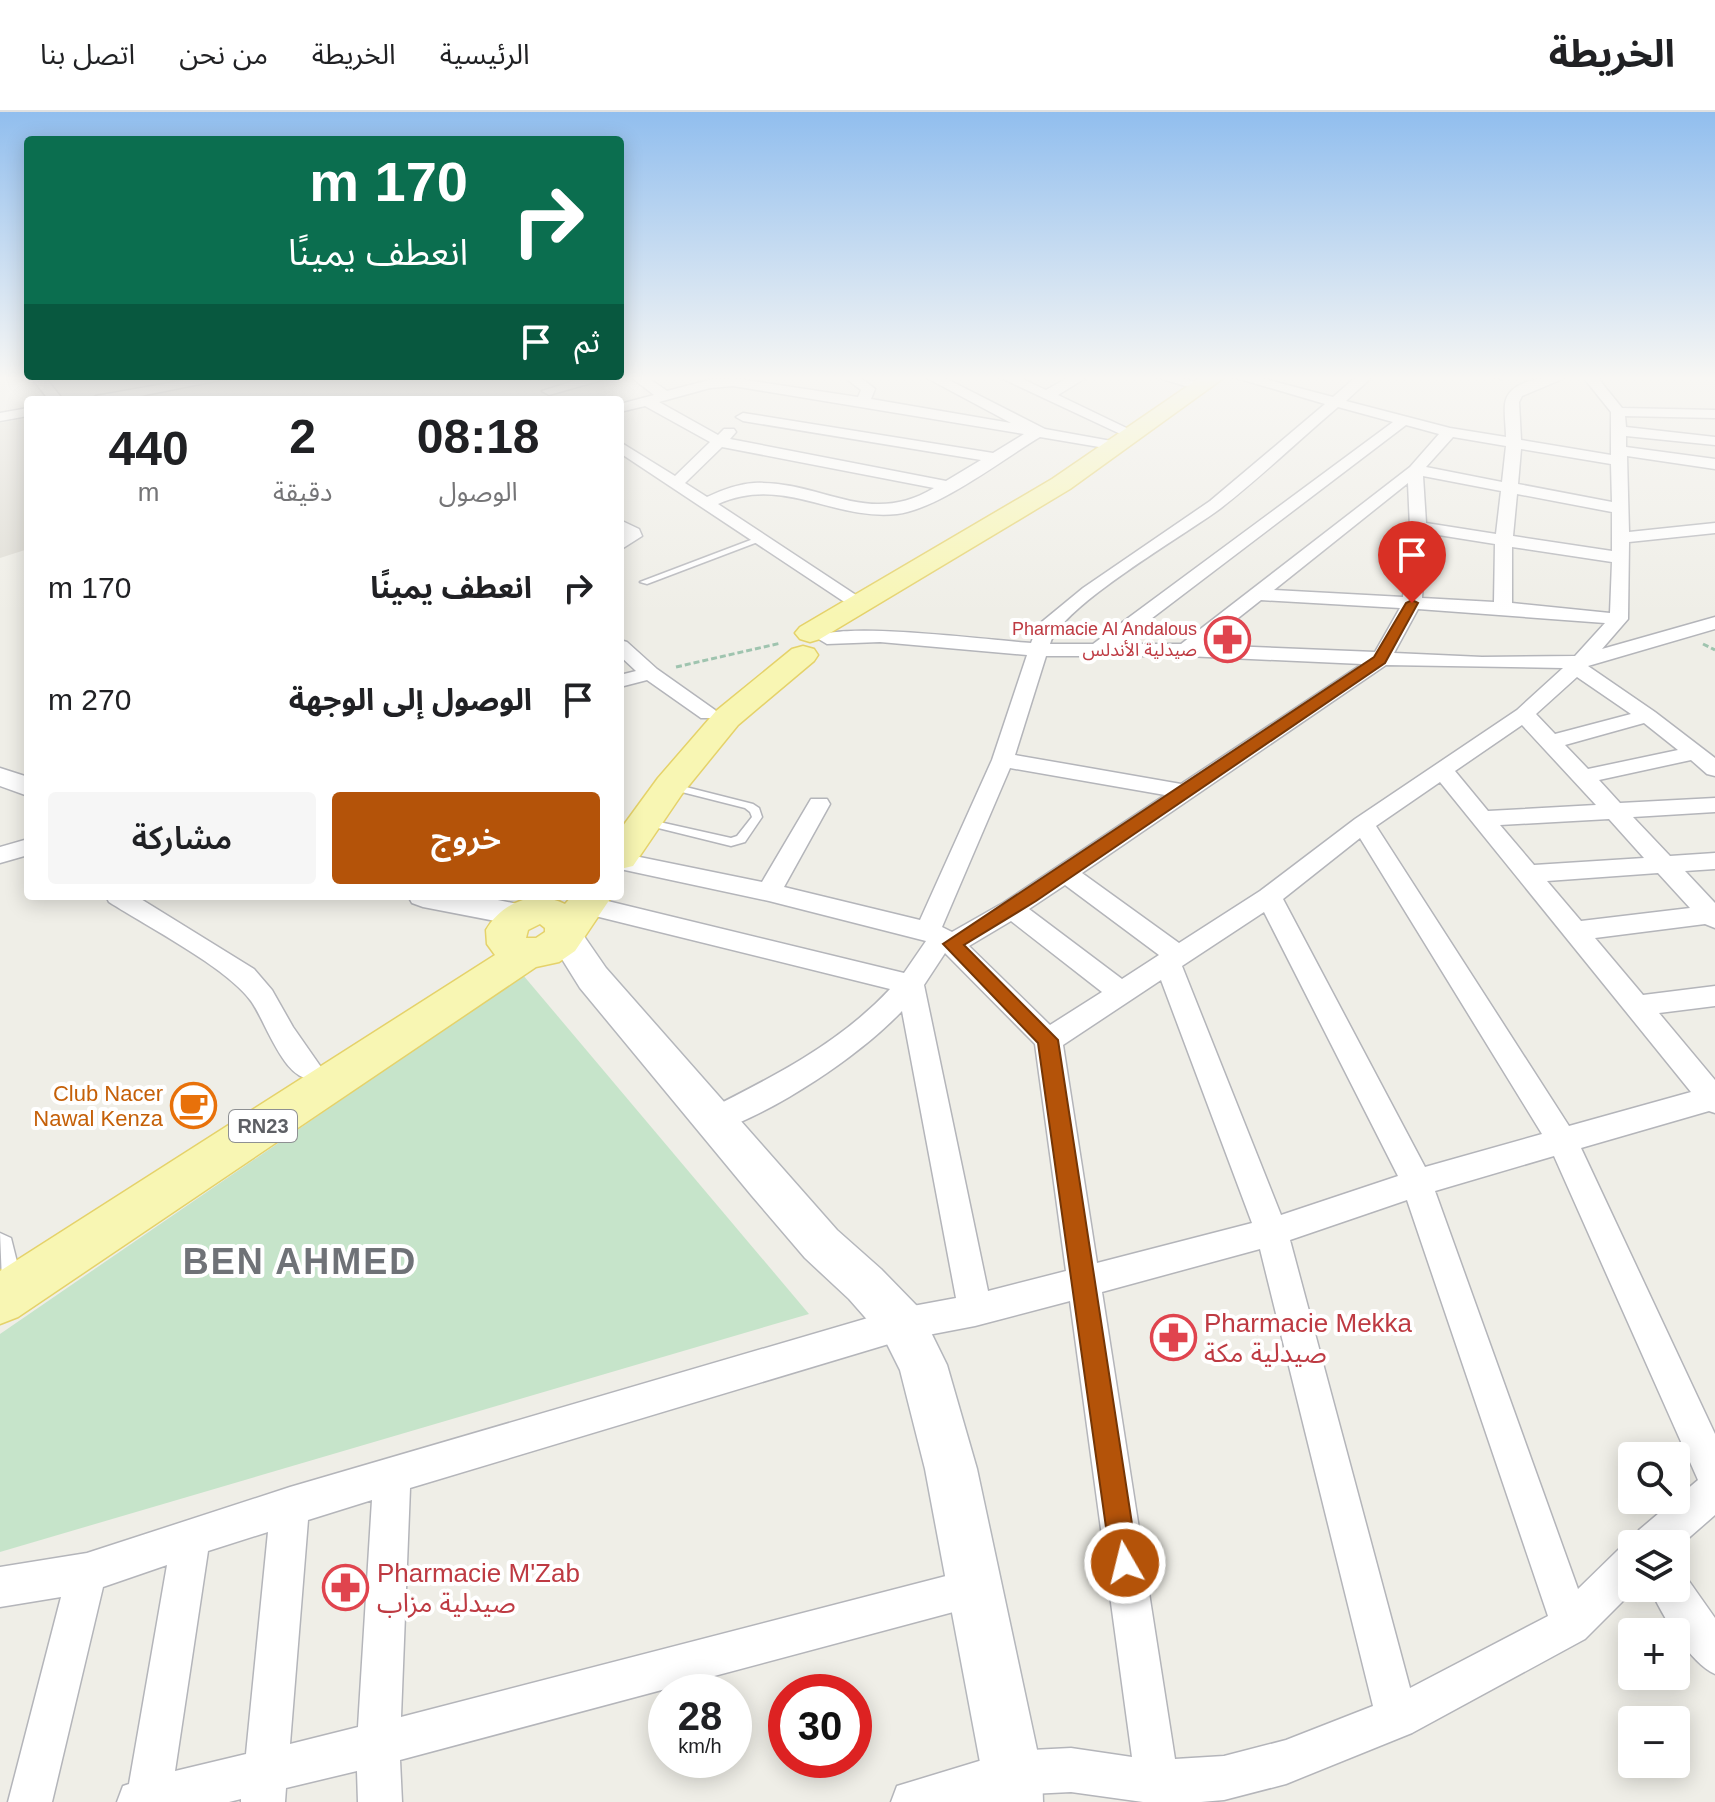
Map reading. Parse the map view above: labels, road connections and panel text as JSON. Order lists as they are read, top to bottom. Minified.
{"streets":{"main road":["RN23"]},"districts":["BEN AHMED"],"places":{"pharmacy":["Pharmacie Al Andalous صيدلية الأندلس","Pharmacie Mekka صيدلية مكة","Pharmacie M'Zab صيدلية مزاب"],"cafe":["Club Nacer Nawal Kenza"]},"page":{"header":"الخريطة","nav":["الرئيسية","الخريطة","من نحن","اتصل بنا"],"turn":["170 m","انعطف يمينًا"],"then":"ثم","eta":["08:18","الوصول","2","دقيقة","440","m"],"list":[{"name":"انعطف يمينًا","value":"170 m"},{"name":"الوصول إلى الوجهة","value":"270 m"}],"buttons":["خروج","مشاركة"],"map_buttons":["+","−"],"speed":"28 km/h","limit":"30"}}
